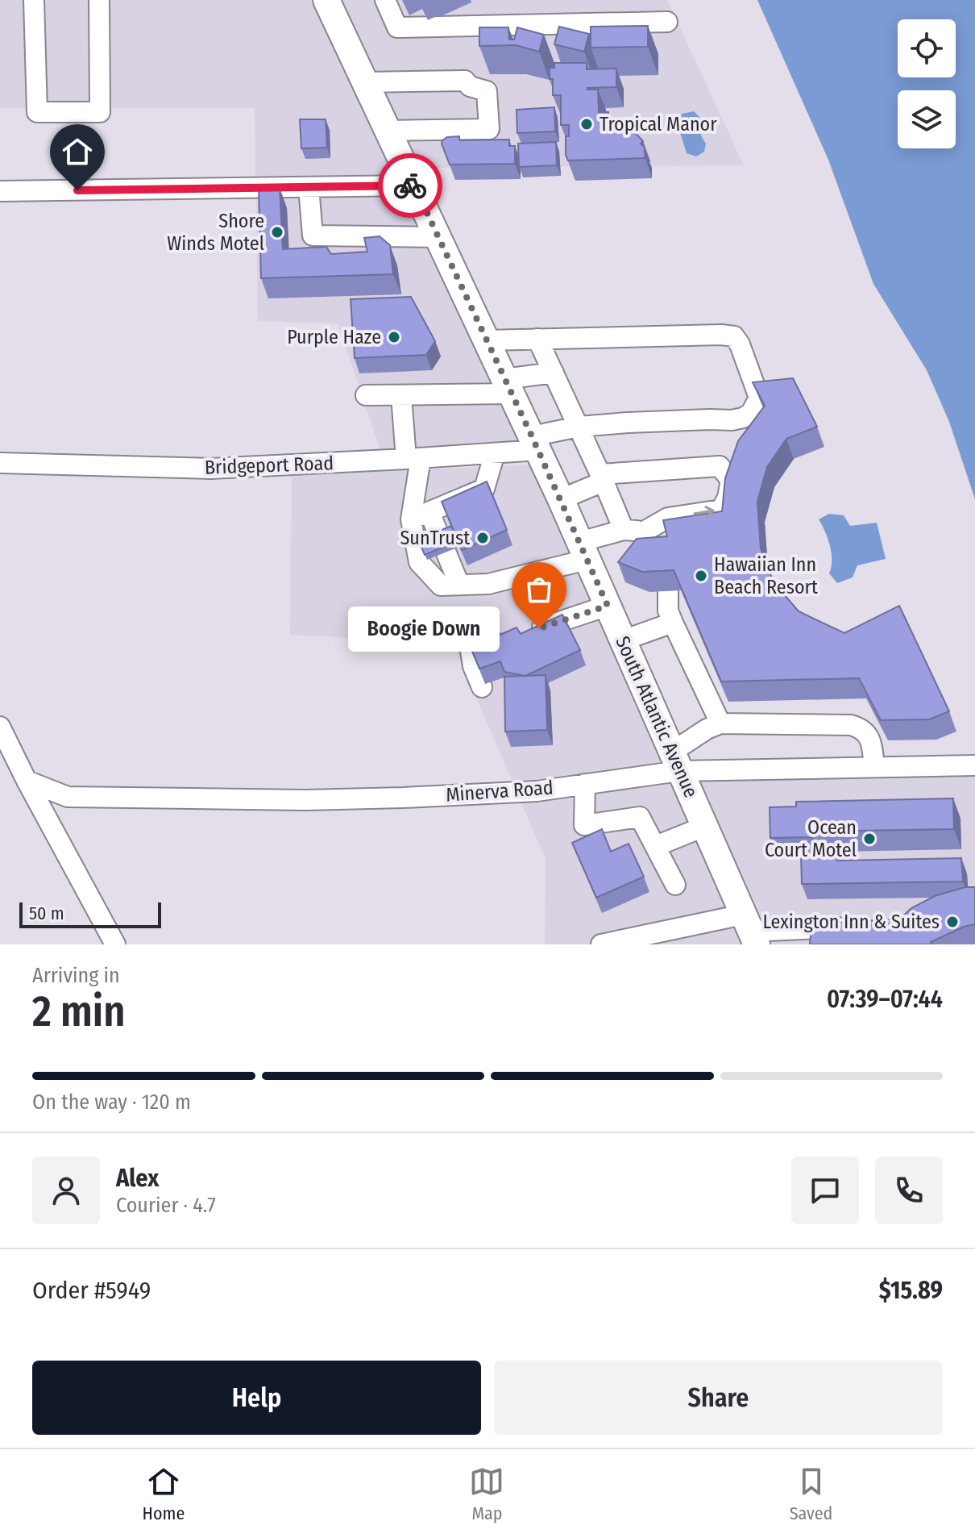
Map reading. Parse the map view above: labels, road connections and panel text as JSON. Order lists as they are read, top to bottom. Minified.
{"streets":{"main road":["South Atlantic Avenue"],"street":["Bridgeport Road","Minerva Road"]},"crossings":[["Bridgeport Road","South Atlantic Avenue"],["South Atlantic Avenue","Minerva Road"]],"places":["Tropical Manor","Shore Winds Motel","Purple Haze","SunTrust","Hawaiian Inn Beach Resort","Boogie Down","Ocean Court Motel","Lexington Inn & Suites"],"scale_bar":"50 m","page":{"bubble":"Boogie Down","scale":"50 m","heading":["2 min","Arriving in","07:39–07:44"],"panel":["Alex","Courier · 4.7","Order #5949","$15.89"],"bar":"On the way · 120 m","buttons":["Help","Share"],"tabs":["Home","Map","Saved"]}}
